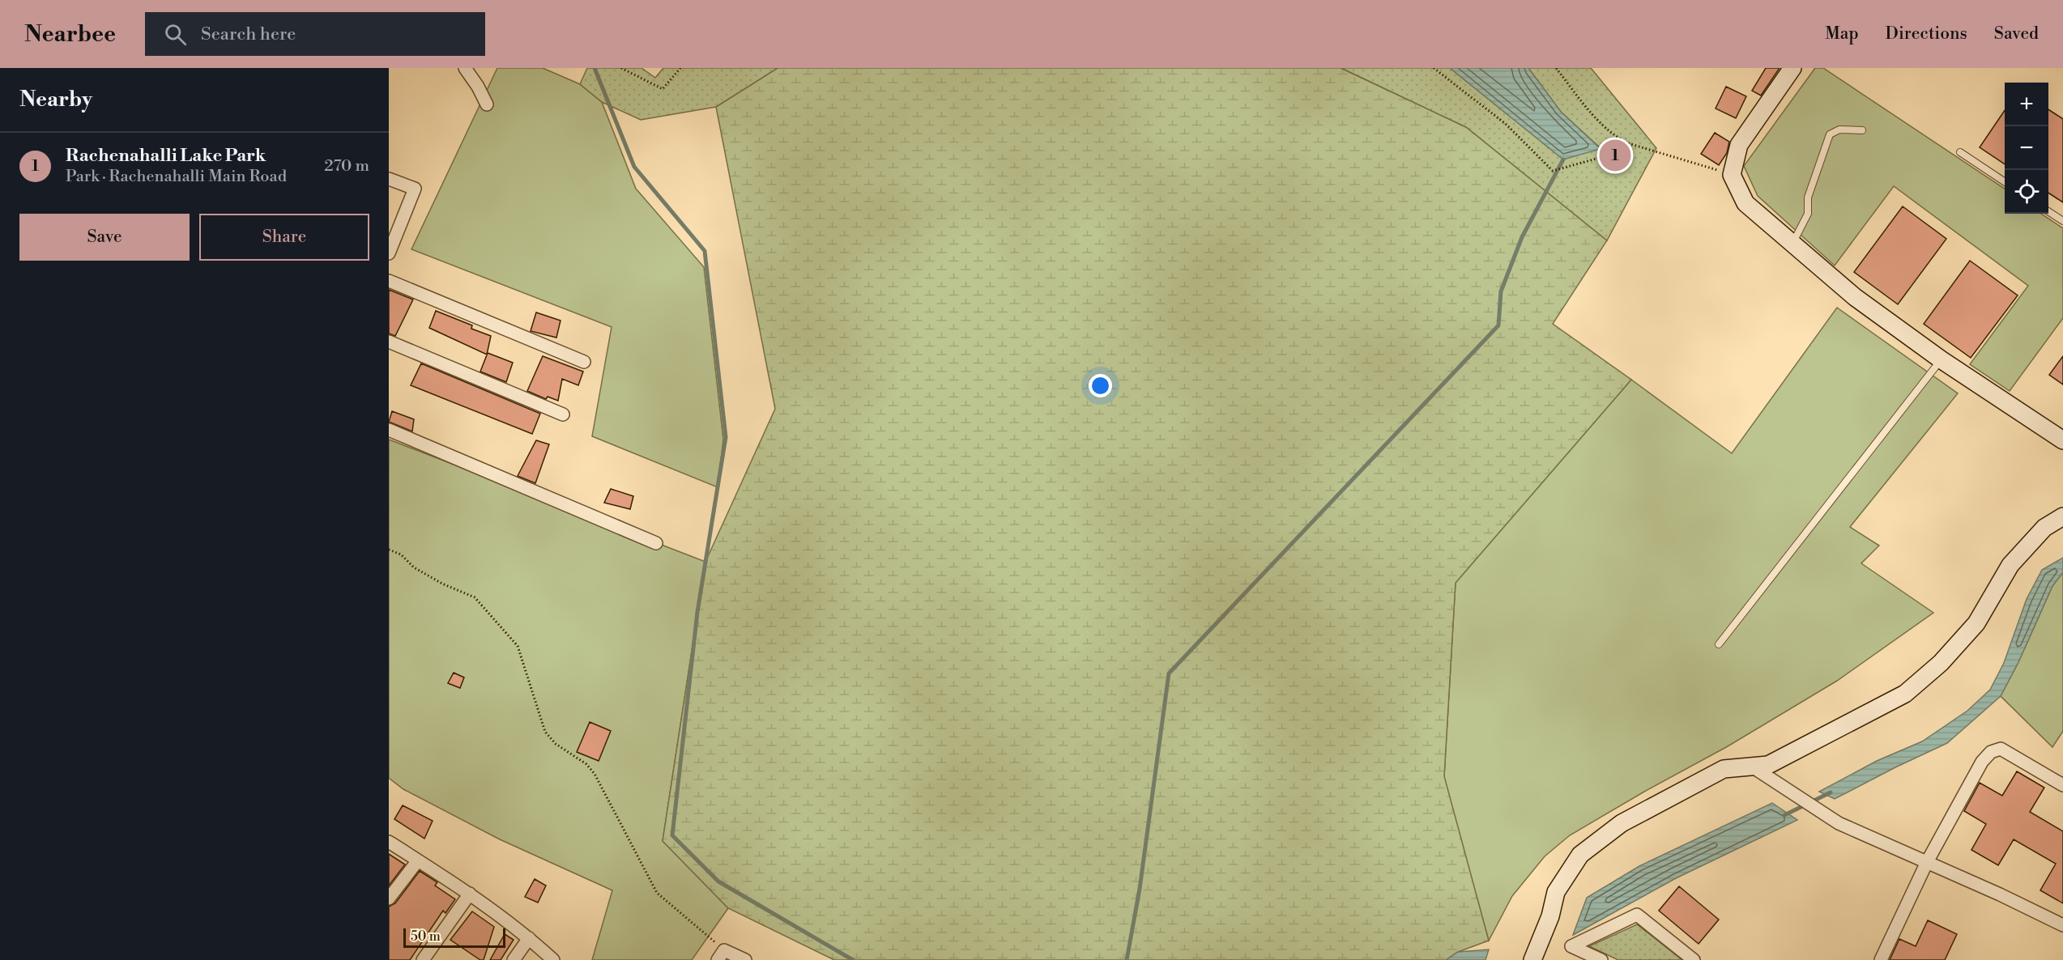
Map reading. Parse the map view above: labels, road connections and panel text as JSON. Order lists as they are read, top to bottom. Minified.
{"scale_bar":"50 m","page":{"header":"Nearbee","search":"Search here","nav":["Map","Directions","Saved"],"heading":"Nearby","map_buttons":["+","−"],"list":[{"mark":"1","name":"Rachenahalli Lake Park","note":"Park · Rachenahalli Main Road","value":"270 m"}],"pins":"1","buttons":["Save","Share"],"scale":"50 m"}}
